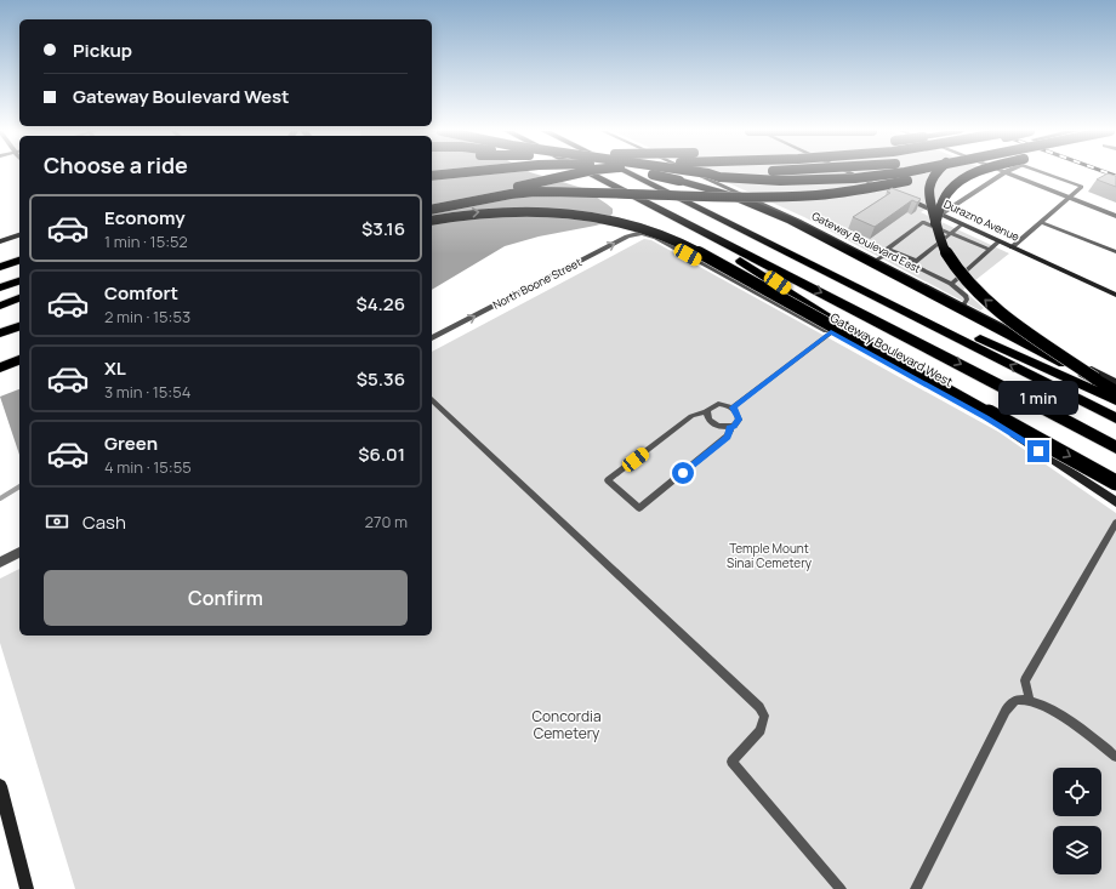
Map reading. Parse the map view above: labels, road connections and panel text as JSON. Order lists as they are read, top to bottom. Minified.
{"streets":{"main road":["Durazno Avenue","Gateway Boulevard East","Gateway Boulevard West"],"street":["North Boone Street"]},"crossings":[["North Boone Street","Gateway Boulevard West"]],"one_way":["North Boone Street"],"parks":["Temple Mount Sinai Cemetery","Concordia Cemetery"],"page":{"banner":["Pickup","Gateway Boulevard West"],"heading":"Choose a ride","list":[{"name":"Economy","note":"1 min · 15:52","value":"$3.16"},{"name":"Comfort","note":"2 min · 15:53","value":"$4.26"},{"name":"XL","note":"3 min · 15:54","value":"$5.36"},{"name":"Green","note":"4 min · 15:55","value":"$6.01"}],"bubble":"1 min","pay":["Cash","270 m"],"buttons":"Confirm"}}
